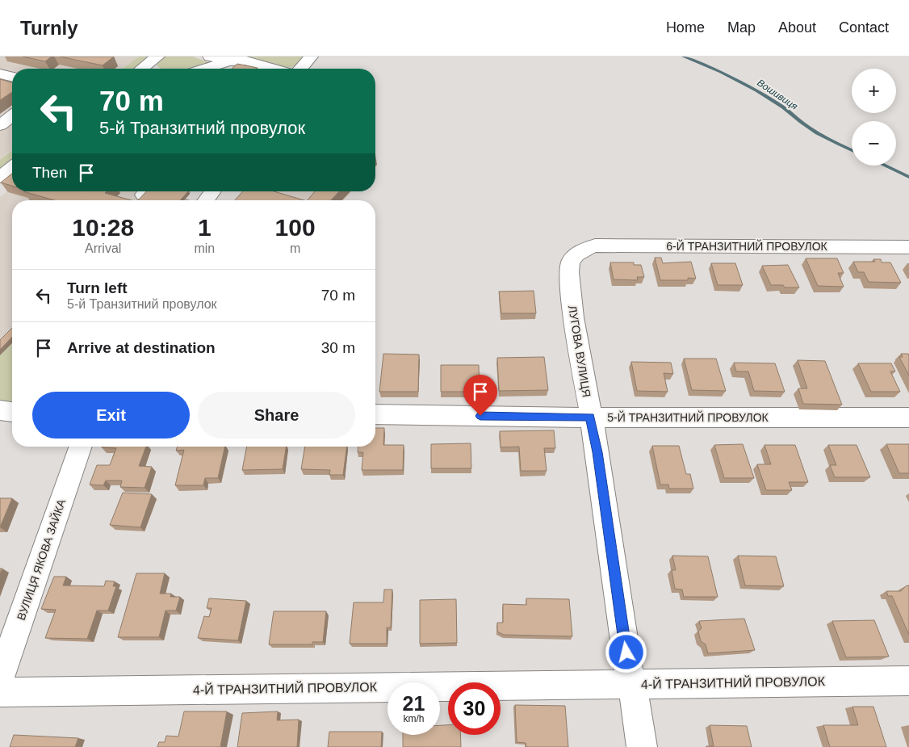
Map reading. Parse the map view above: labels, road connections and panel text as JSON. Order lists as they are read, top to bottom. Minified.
{"streets":{"street":["6-Й ТРАНЗИТНИЙ ПРОВУЛОК","ЛУГОВА ВУЛИЦЯ","5-Й ТРАНЗИТНИЙ ПРОВУЛОК","ВУЛИЦЯ ЯКОВА ЗАЙКА","4-Й ТРАНЗИТНИЙ ПРОВУЛОК"]},"crossings":[["6-Й ТРАНЗИТНИЙ ПРОВУЛОК","ЛУГОВА ВУЛИЦЯ"],["ЛУГОВА ВУЛИЦЯ","5-Й ТРАНЗИТНИЙ ПРОВУЛОК"],["ЛУГОВА ВУЛИЦЯ","4-Й ТРАНЗИТНИЙ ПРОВУЛОК"]],"water":["Вошивиця"],"page":{"header":"Turnly","nav":["Home","Map","About","Contact"],"map_buttons":["+","−"],"turn":["70 m","5-й Транзитний провулок"],"then":"Then","eta":["10:28","Arrival","1","min","100","m"],"list":[{"name":"Turn left","note":"5-й Транзитний провулок","value":"70 m"},{"name":"Arrive at destination","value":"30 m"}],"buttons":["Exit","Share"],"speed":"21 km/h","limit":"30"}}
